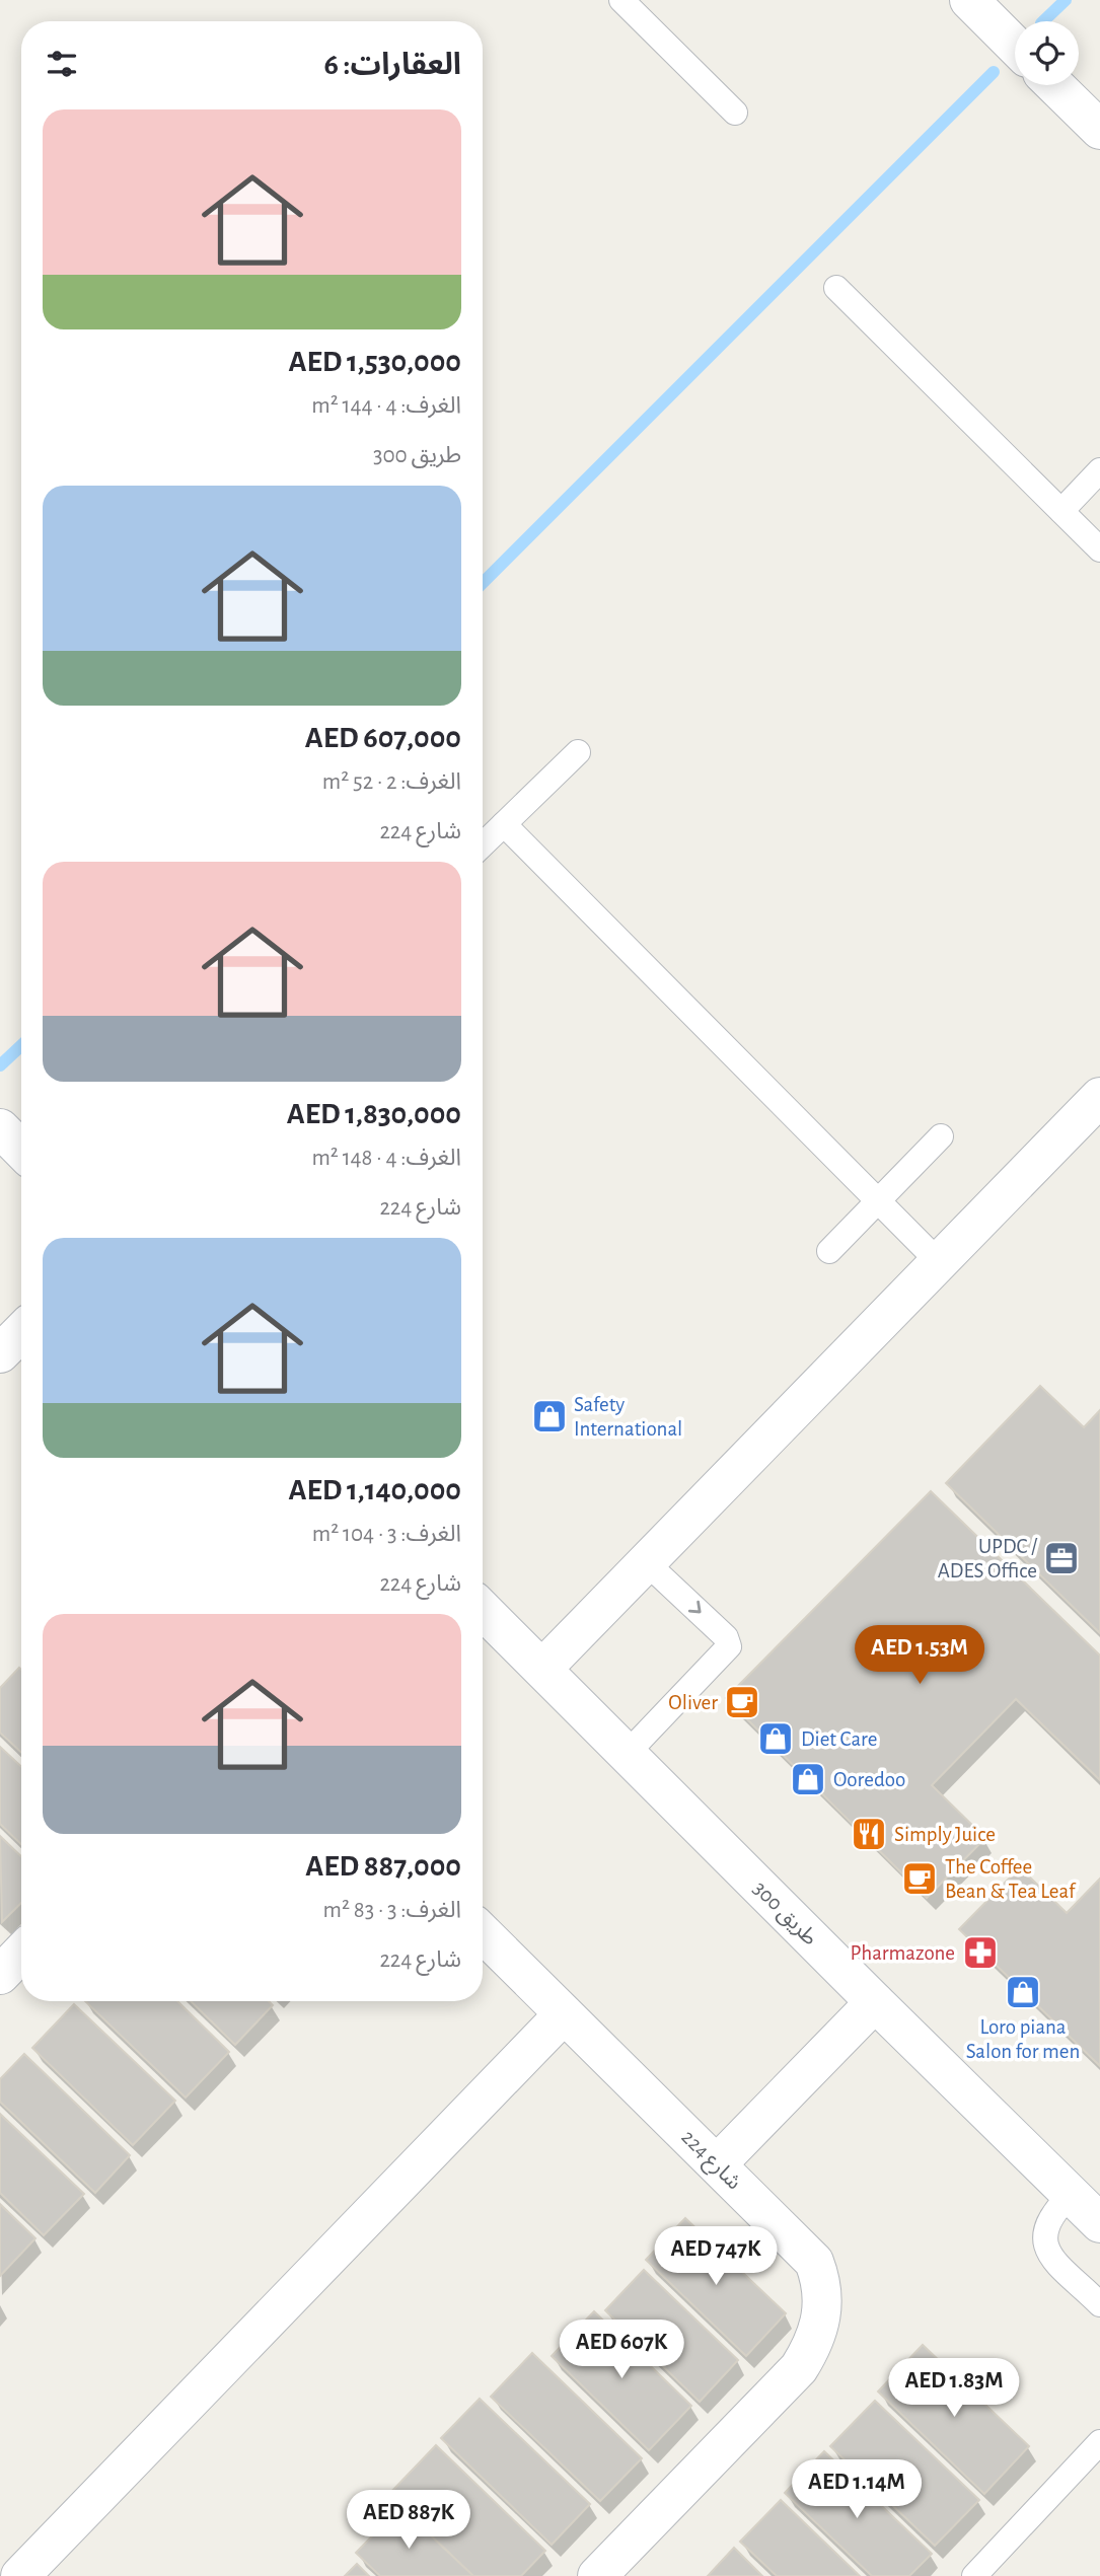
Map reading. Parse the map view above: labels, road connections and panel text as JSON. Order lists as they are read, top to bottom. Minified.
{"streets":{"street":["طريق 300","شارع 224"]},"places":{"shop":["Safety International","Diet Care","Ooredoo","Loro piana Salon for men"],"office":["UPDC / ADES Office"],"cafe":["Oliver","The Coffee Bean & Tea Leaf"],"restaurant":["Simply Juice"],"pharmacy":["Pharmazone"]},"page":{"heading":"العقارات: 6","list":[{"name":"AED 1,530,000","note":"الغرف: 4 · 144 m² · طريق 300"},{"name":"AED 607,000","note":"الغرف: 2 · 52 m² · شارع 224"},{"name":"AED 1,830,000","note":"الغرف: 4 · 148 m² · شارع 224"},{"name":"AED 1,140,000","note":"الغرف: 3 · 104 m² · شارع 224"},{"name":"AED 887,000","note":"الغرف: 3 · 83 m² · شارع 224"}],"price":["AED 1.53M","AED 747K","AED 607K","AED 1.83M","AED 1.14M","AED 887K"]}}
